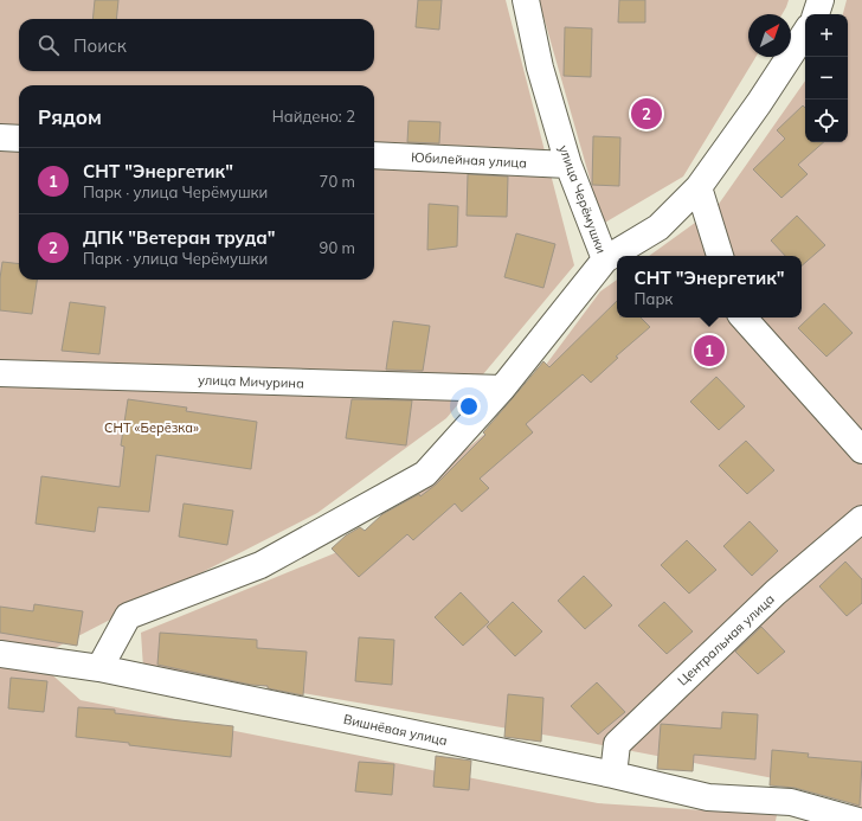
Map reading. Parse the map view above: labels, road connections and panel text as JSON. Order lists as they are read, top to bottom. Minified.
{"streets":{"street":["Юбилейная улица","улица Черёмушки","улица Мичурина","Центральная улица","Вишнёвая улица"]},"crossings":[["Юбилейная улица","улица Черёмушки"],["Центральная улица","Вишнёвая улица"]],"parks":["СНТ «Берёзка»"],"north":"top right","page":{"map_buttons":["+","−"],"search":"Поиск","heading":["Рядом","Найдено: 2"],"pins":["2","1"],"list":[{"mark":"1","name":"СНТ \"Энергетик\"","note":"Парк · улица Черёмушки","value":"70 m"},{"mark":"2","name":"ДПК \"Ветеран труда\"","note":"Парк · улица Черёмушки","value":"90 m"}],"popup":["СНТ \"Энергетик\"","Парк"]}}
